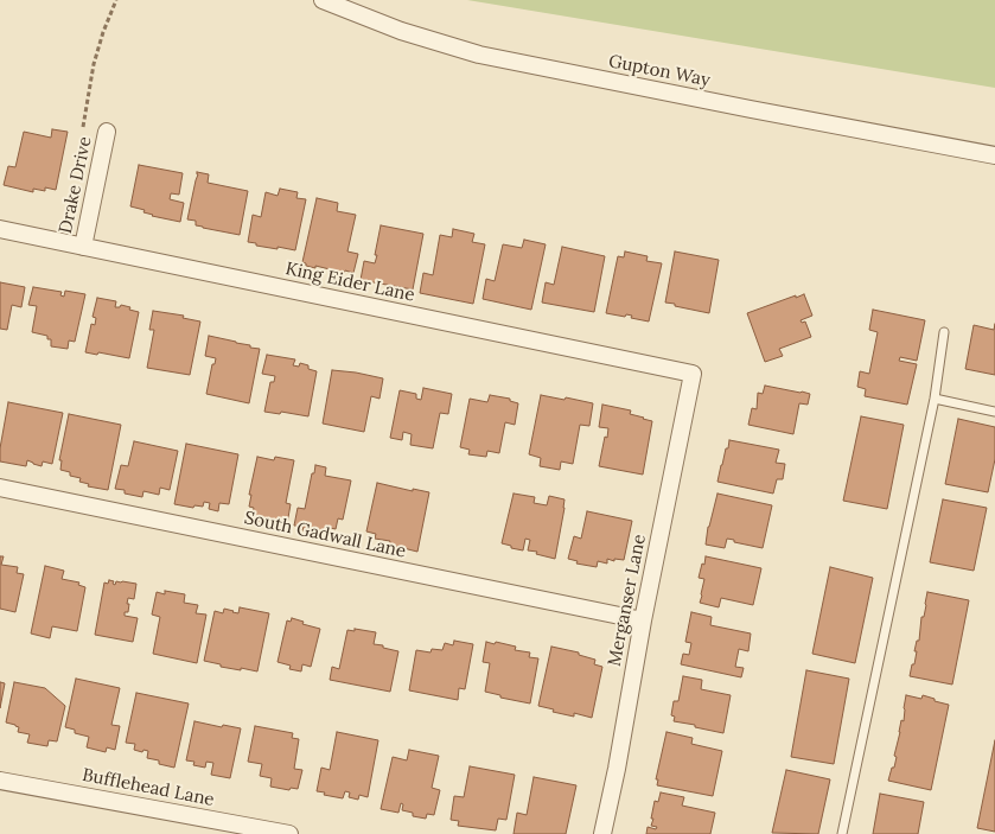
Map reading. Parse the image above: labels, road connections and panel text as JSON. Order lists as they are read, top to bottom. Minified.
{"streets":{"street":["Gupton Way","Drake Drive","King Eider Lane","South Gadwall Lane","Merganser Lane","Bufflehead Lane"]},"crossings":[["Drake Drive","King Eider Lane"],["King Eider Lane","Merganser Lane"],["South Gadwall Lane","Merganser Lane"]]}
